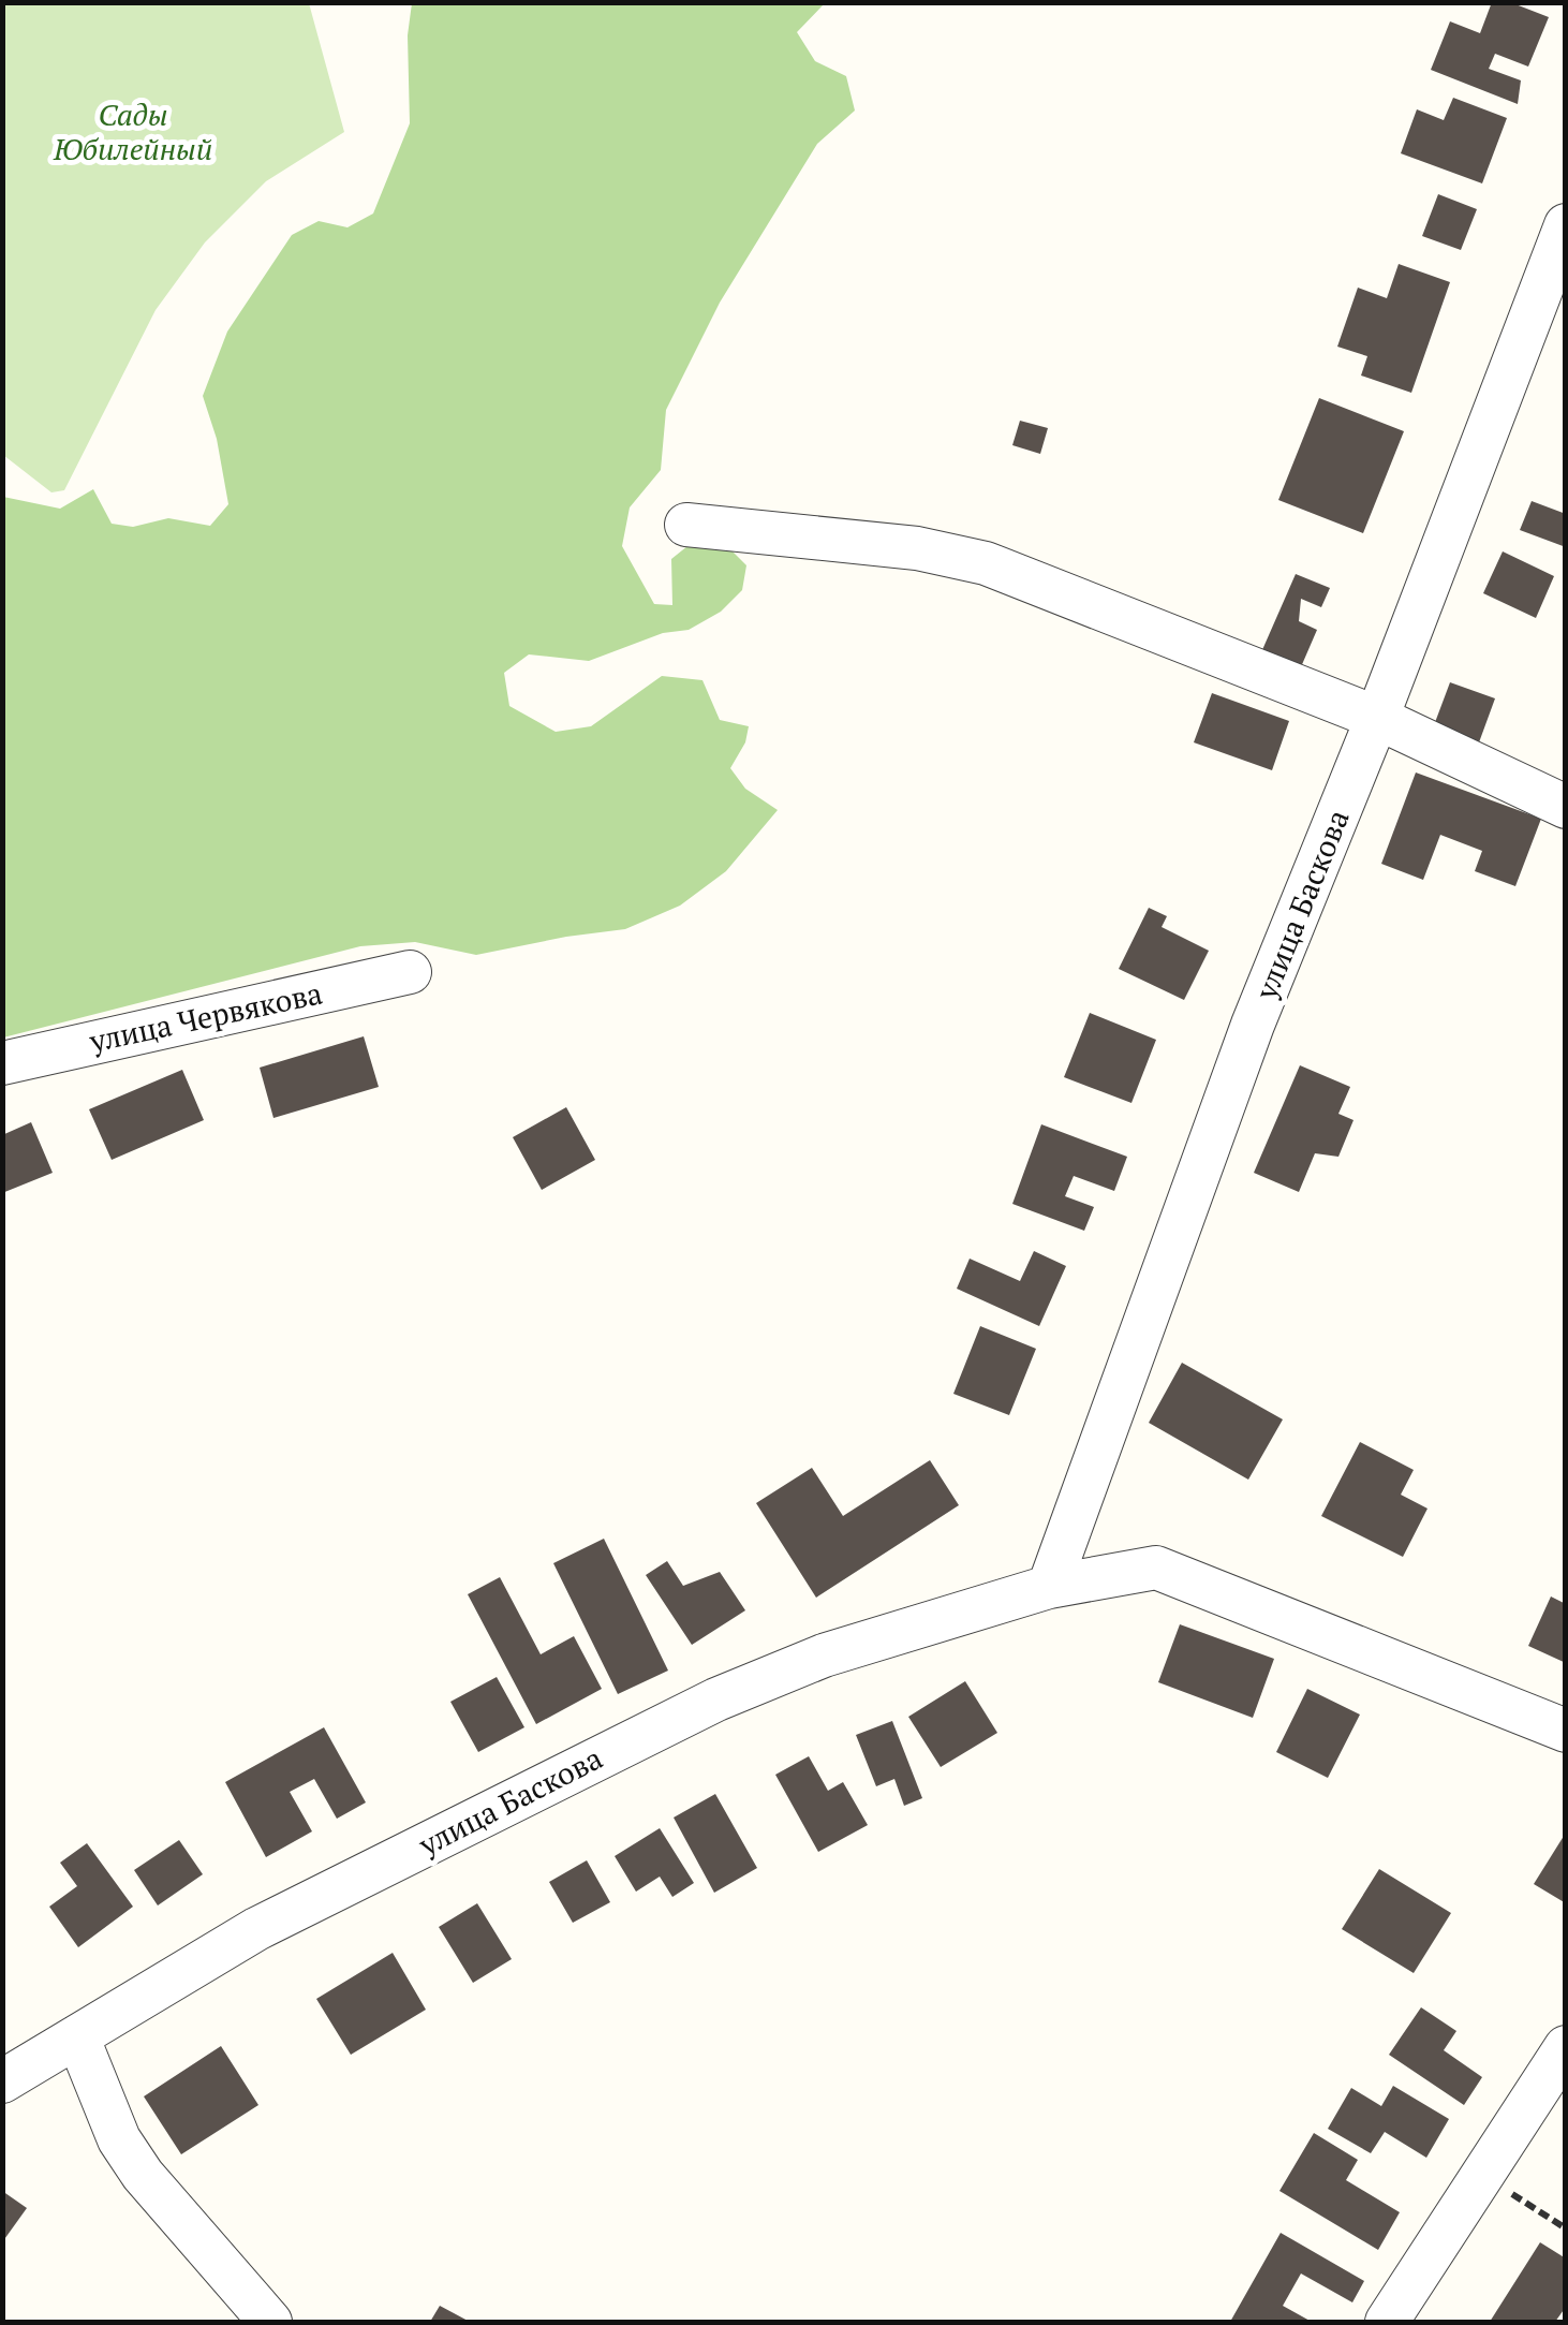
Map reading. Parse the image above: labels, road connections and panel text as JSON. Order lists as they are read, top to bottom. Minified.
{"streets":{"street":["улица Баскова","улица Червякова"]},"parks":["Сады Юбилейный"]}
